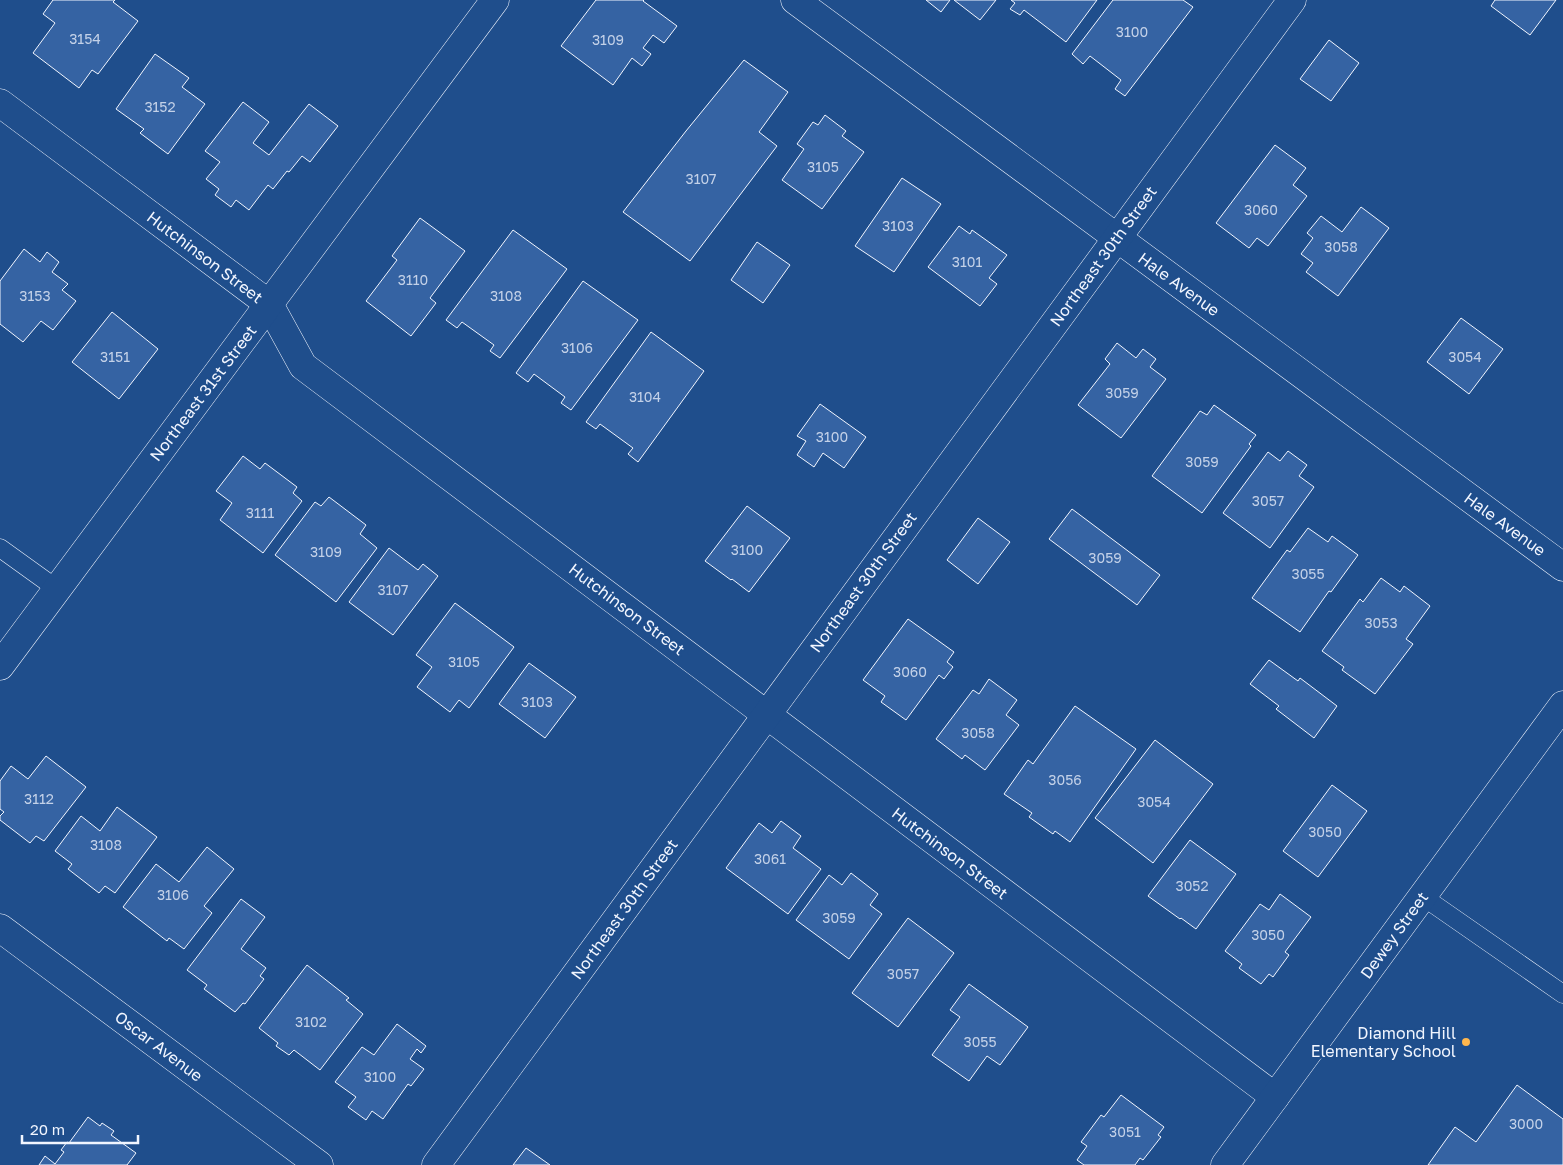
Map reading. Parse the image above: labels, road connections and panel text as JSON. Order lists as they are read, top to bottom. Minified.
{"streets":{"street":["Northeast 30th Street","Hutchinson Street","Hale Avenue","Northeast 31st Street","Dewey Street","Oscar Avenue"]},"crossings":[["Northeast 30th Street","Hutchinson Street"],["Northeast 30th Street","Hale Avenue"],["Hutchinson Street","Northeast 31st Street"],["Hutchinson Street","Dewey Street"]],"places":["Diamond Hill Elementary School"],"house_numbers":["3100","3154","3109","3152","3105","3107","3060","3103","3058","3101","3110","3153","3108","3106","3151","3054","3059","3104","3100","3059","3057","3111","3100","3109","3059","3055","3107","3053","3105","3060","3103","3058","3056","3112","3054","3050","3108","3061","3052","3106","3059","3050","3057","3102","3055","3100","3000","3051"],"scale_bar":"20 m"}
